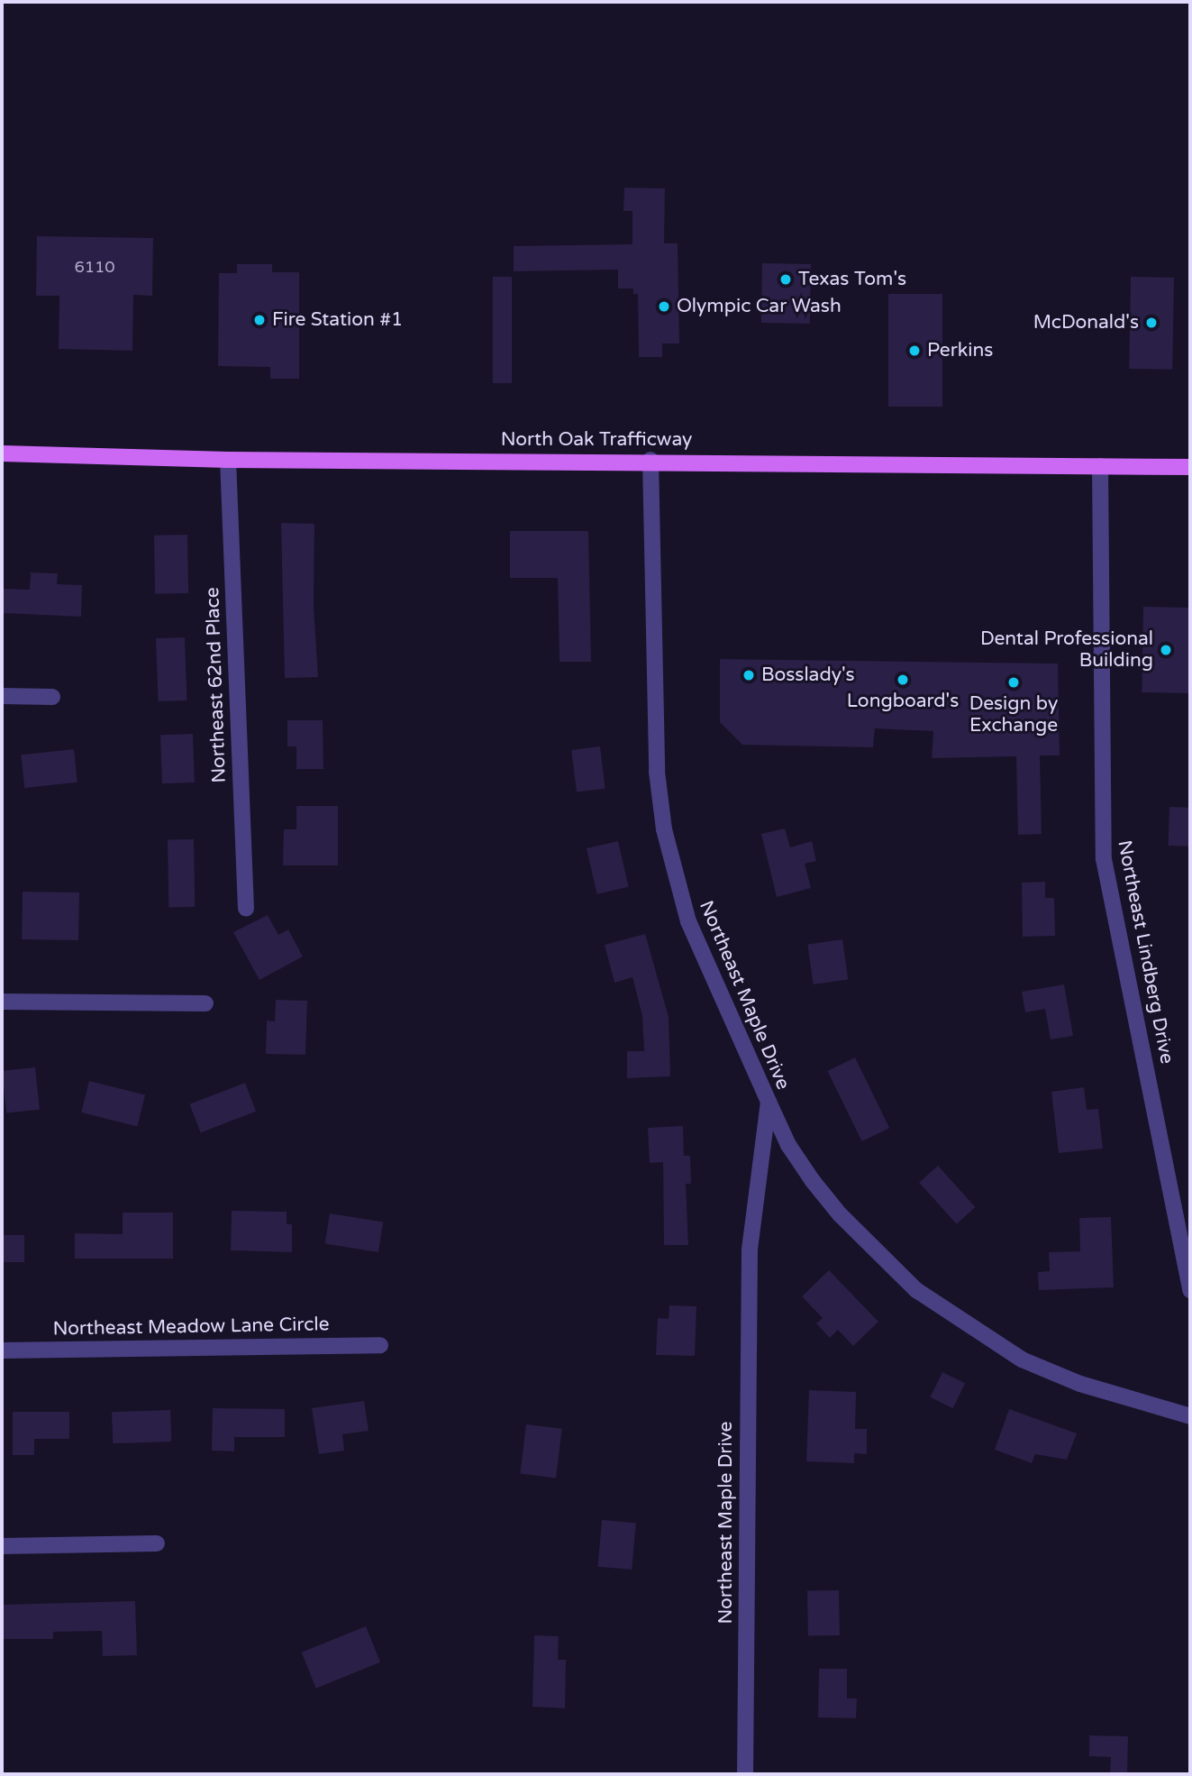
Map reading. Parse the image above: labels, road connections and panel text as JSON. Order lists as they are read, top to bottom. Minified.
{"streets":{"main road":["North Oak Trafficway"],"street":["Northeast 62nd Place","Northeast Lindberg Drive","Northeast Maple Drive","Northeast Meadow Lane Circle"]},"crossings":[["North Oak Trafficway","Northeast 62nd Place"],["North Oak Trafficway","Northeast Lindberg Drive"],["North Oak Trafficway","Northeast Maple Drive"]],"places":["Texas Tom's","Olympic Car Wash","Fire Station #1","McDonald's","Perkins","Dental Professional Building","Bosslady's","Longboard's","Design by Exchange"],"house_numbers":["6110"]}
